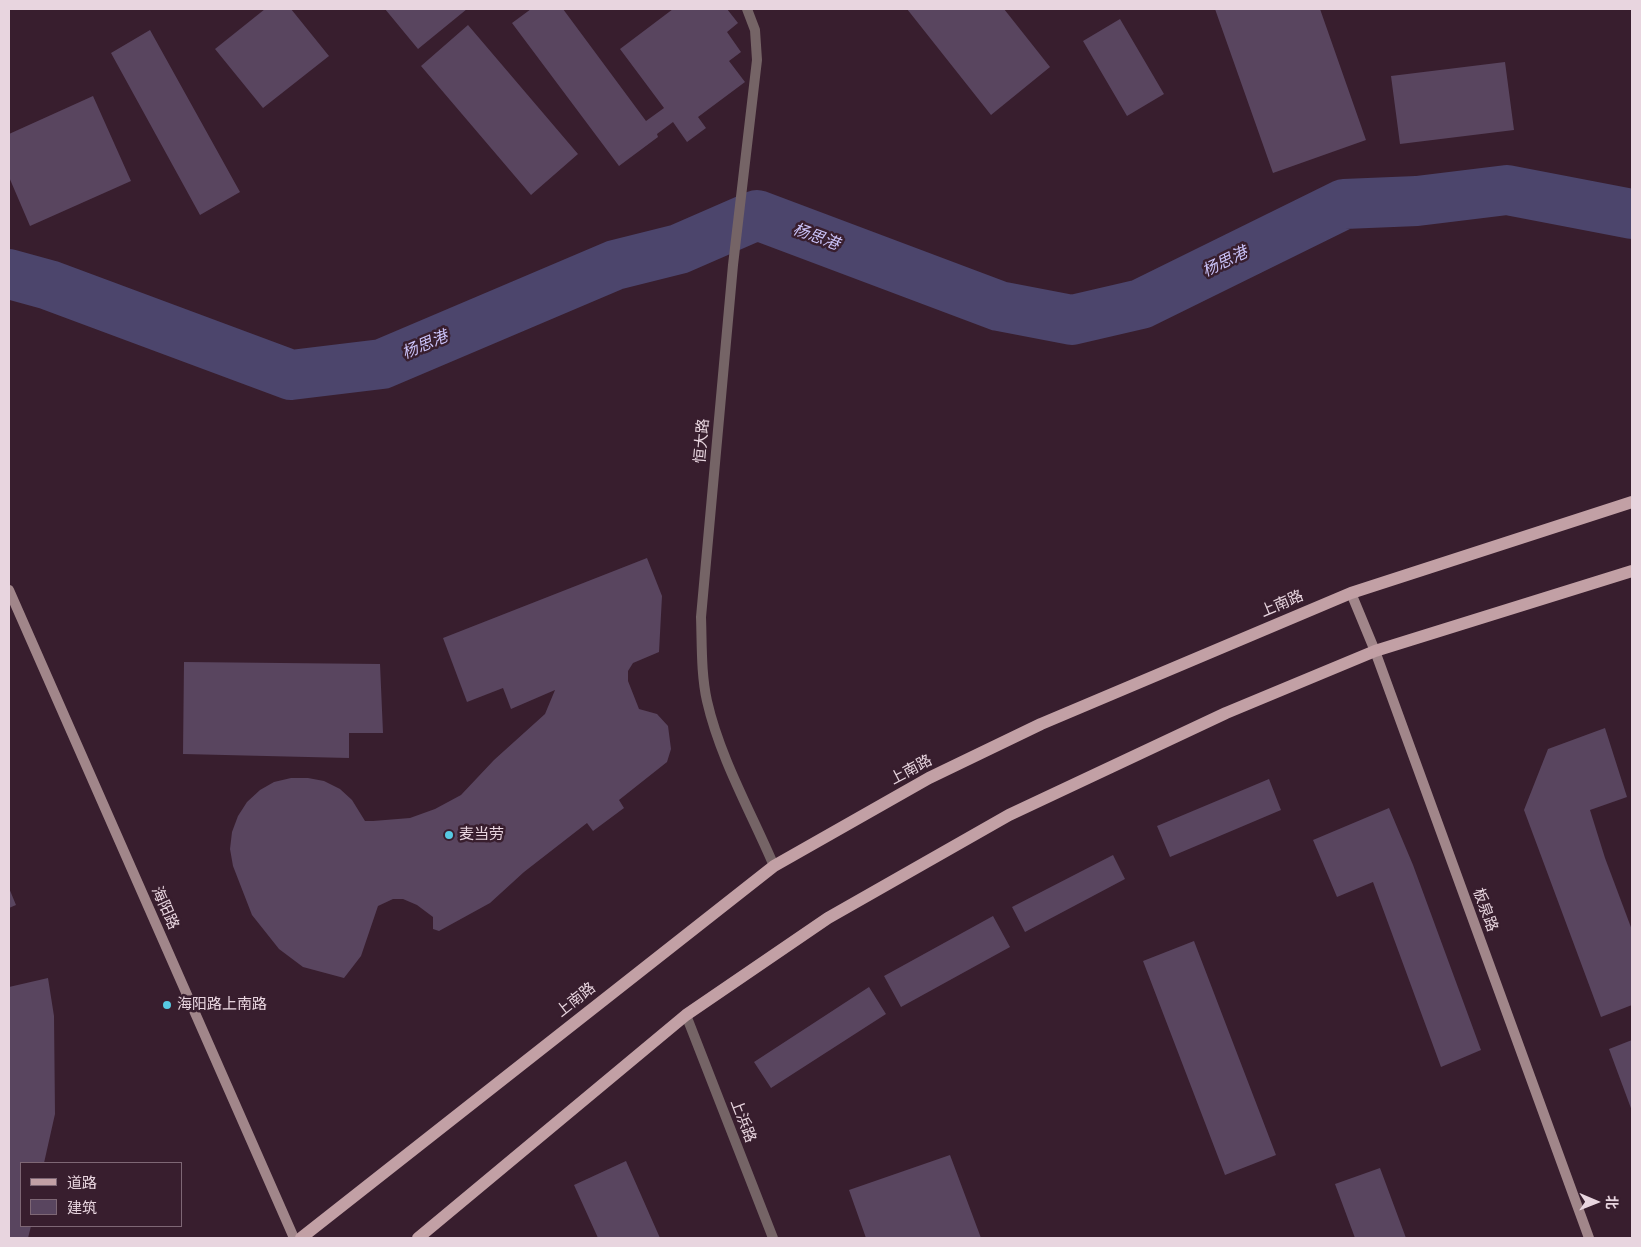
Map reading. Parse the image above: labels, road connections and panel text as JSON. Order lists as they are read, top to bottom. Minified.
{"streets":{"main road":["上南路"],"street":["恒大路","海阳路","板泉路","上浜路"]},"crossings":[["恒大路","上南路"],["上南路","板泉路"]],"water":["杨思港"],"places":["麦当劳","海阳路上南路"],"legend":["道路","建筑"],"north":"right"}
